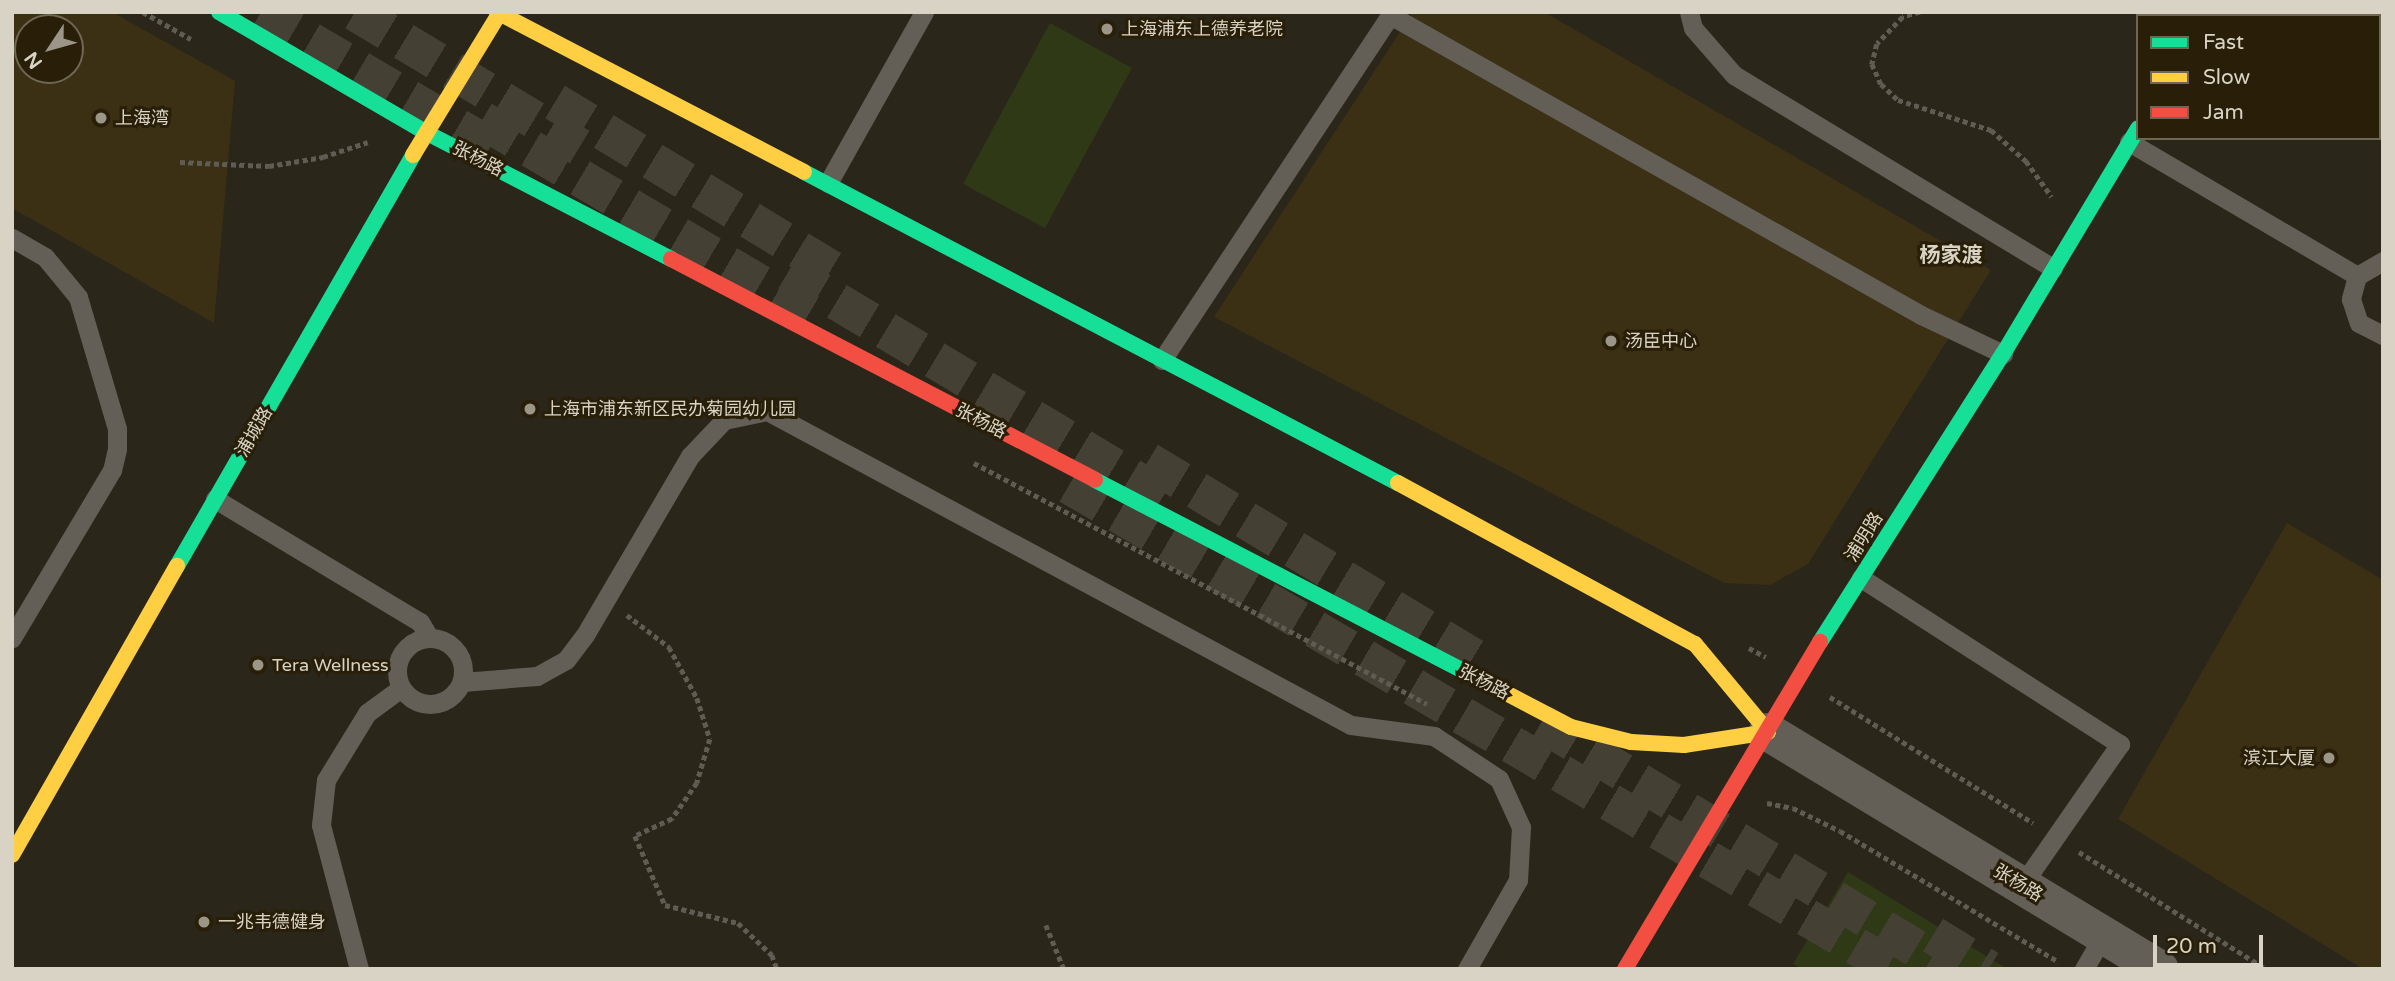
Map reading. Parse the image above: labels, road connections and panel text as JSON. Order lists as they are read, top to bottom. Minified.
{"streets":{"main road":["张杨路","浦城路","浦明路"]},"crossings":[["张杨路","浦城路"],["张杨路","浦明路"]],"districts":["杨家渡"],"places":["上海浦东上德养老院","上海湾","汤臣中心","上海市浦东新区民办菊园幼儿园","Tera Wellness","滨江大厦","一兆韦德健身"],"legend":["Fast","Slow","Jam"],"scale_bar":"20 m","north":"bottom left"}
